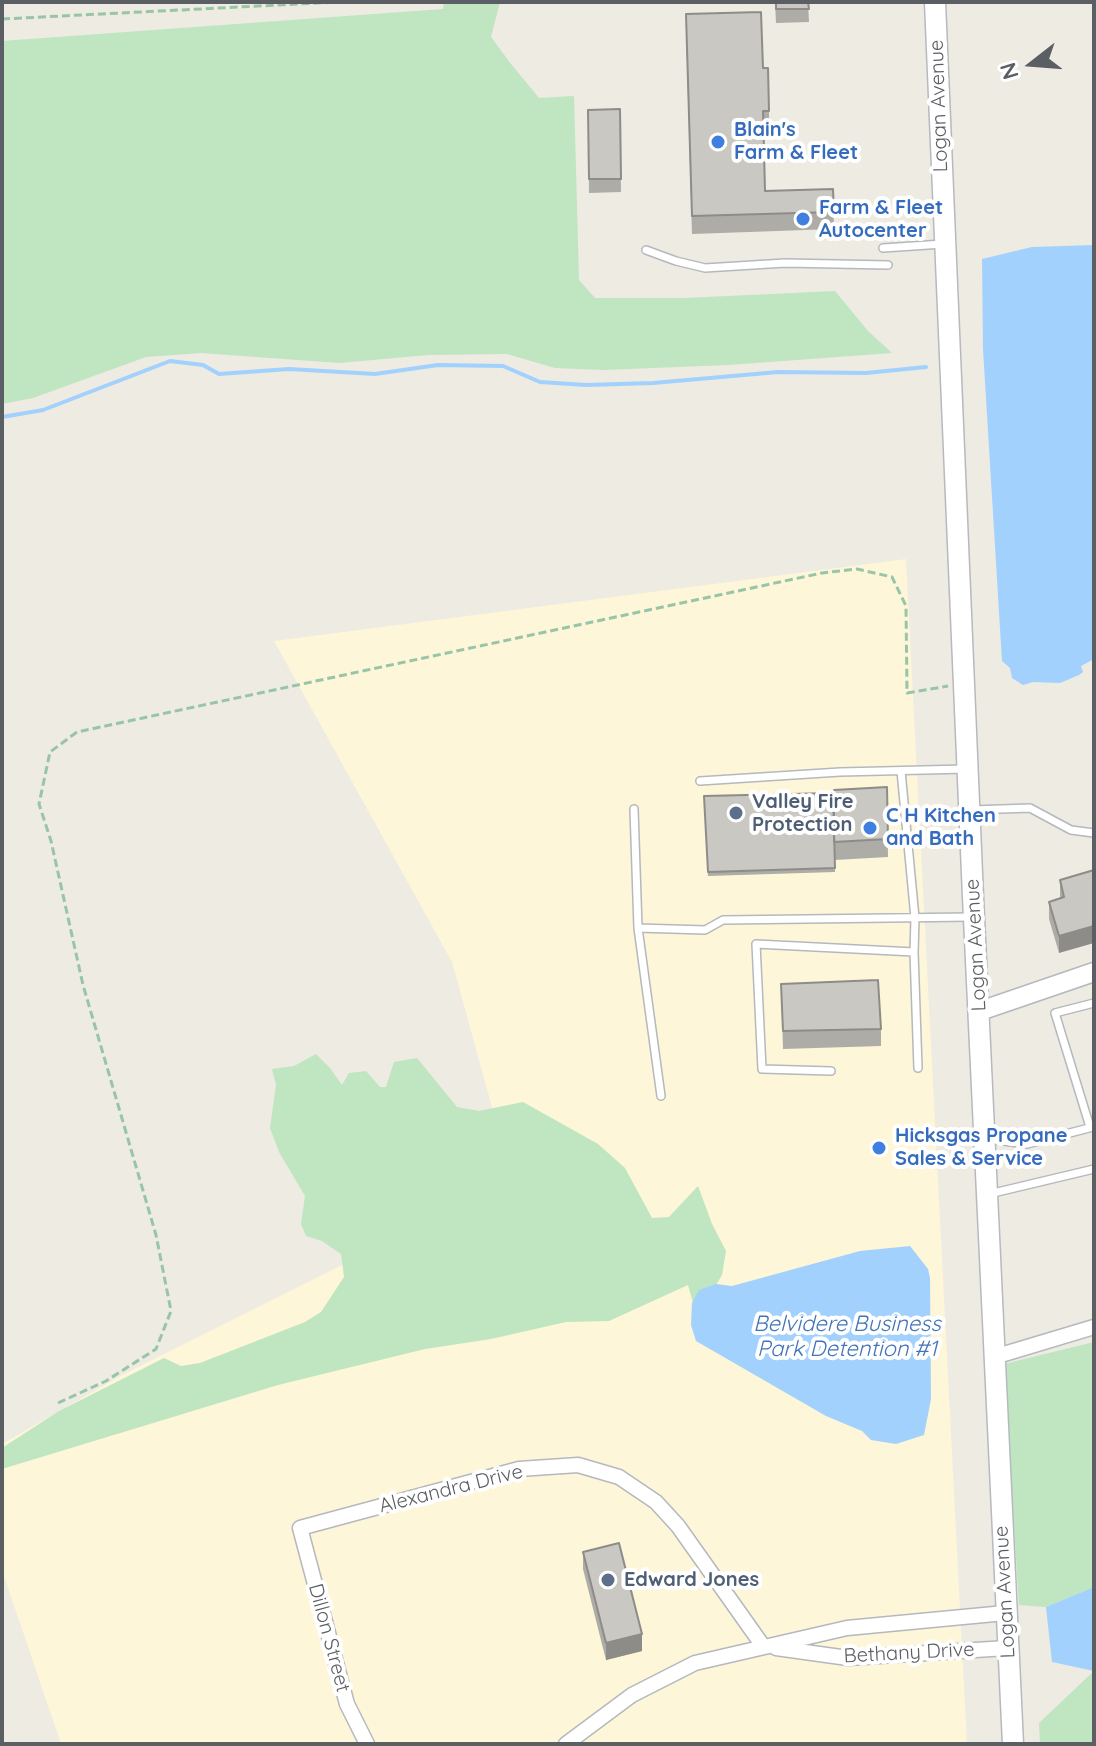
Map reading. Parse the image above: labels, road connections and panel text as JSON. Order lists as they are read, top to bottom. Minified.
{"streets":{"main road":["Logan Avenue"],"street":["Alexandra Drive","Dillon Street","Bethany Drive"]},"crossings":[["Logan Avenue","Bethany Drive"],["Alexandra Drive","Dillon Street"],["Alexandra Drive","Bethany Drive"]],"water":["Belvidere Business Park Detention #1"],"places":["Blain's Farm & Fleet","Farm & Fleet Autocenter","Valley Fire Protection","C H Kitchen and Bath","Hicksgas Propane Sales & Service","Edward Jones"],"north":"left"}
